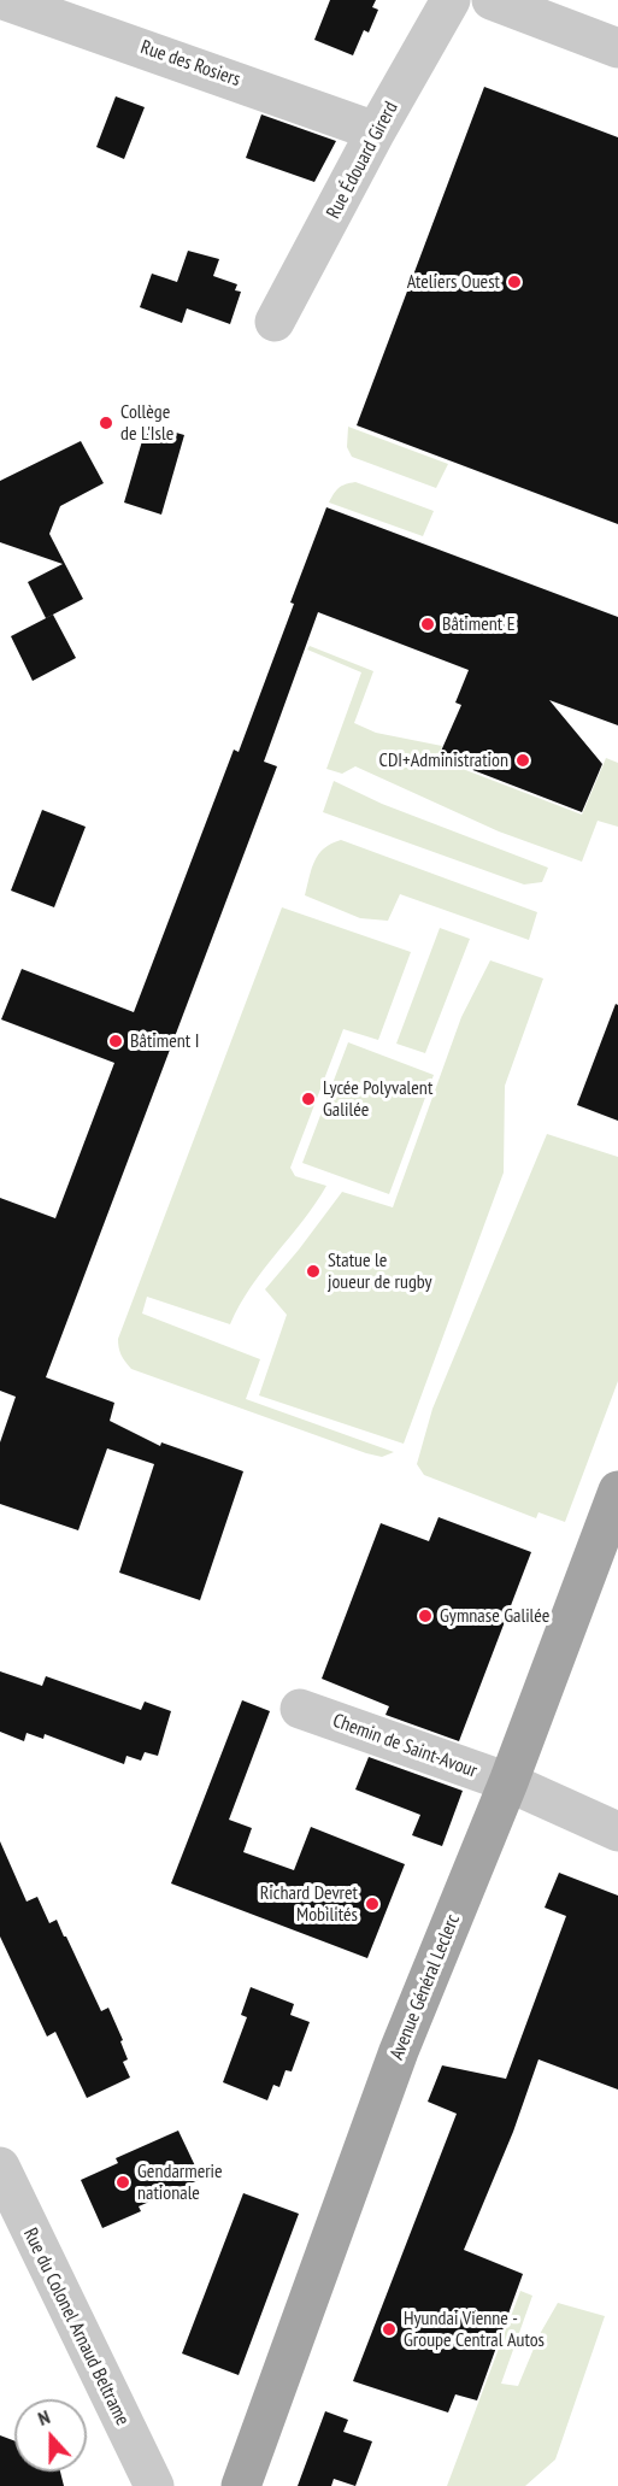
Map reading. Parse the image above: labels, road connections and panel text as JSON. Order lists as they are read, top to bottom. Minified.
{"streets":{"main road":["Avenue Général Leclerc"],"street":["Rue des Rosiers","Rue Édouard Girerd","Chemin de Saint-Avour","Rue du Colonel Arnaud Beltrame"]},"crossings":[["Rue des Rosiers","Rue Édouard Girerd"],["Chemin de Saint-Avour","Avenue Général Leclerc"]],"places":["Ateliers Ouest","Collège de L'Isle","Bâtiment E","CDI+Administration","Bâtiment I","Lycée Polyvalent Galilée","Statue le joueur de rugby","Gymnase Galilée","Richard Devret Mobilités","Gendarmerie nationale","Hyundai Vienne - Groupe Central Autos"],"north":"top"}
